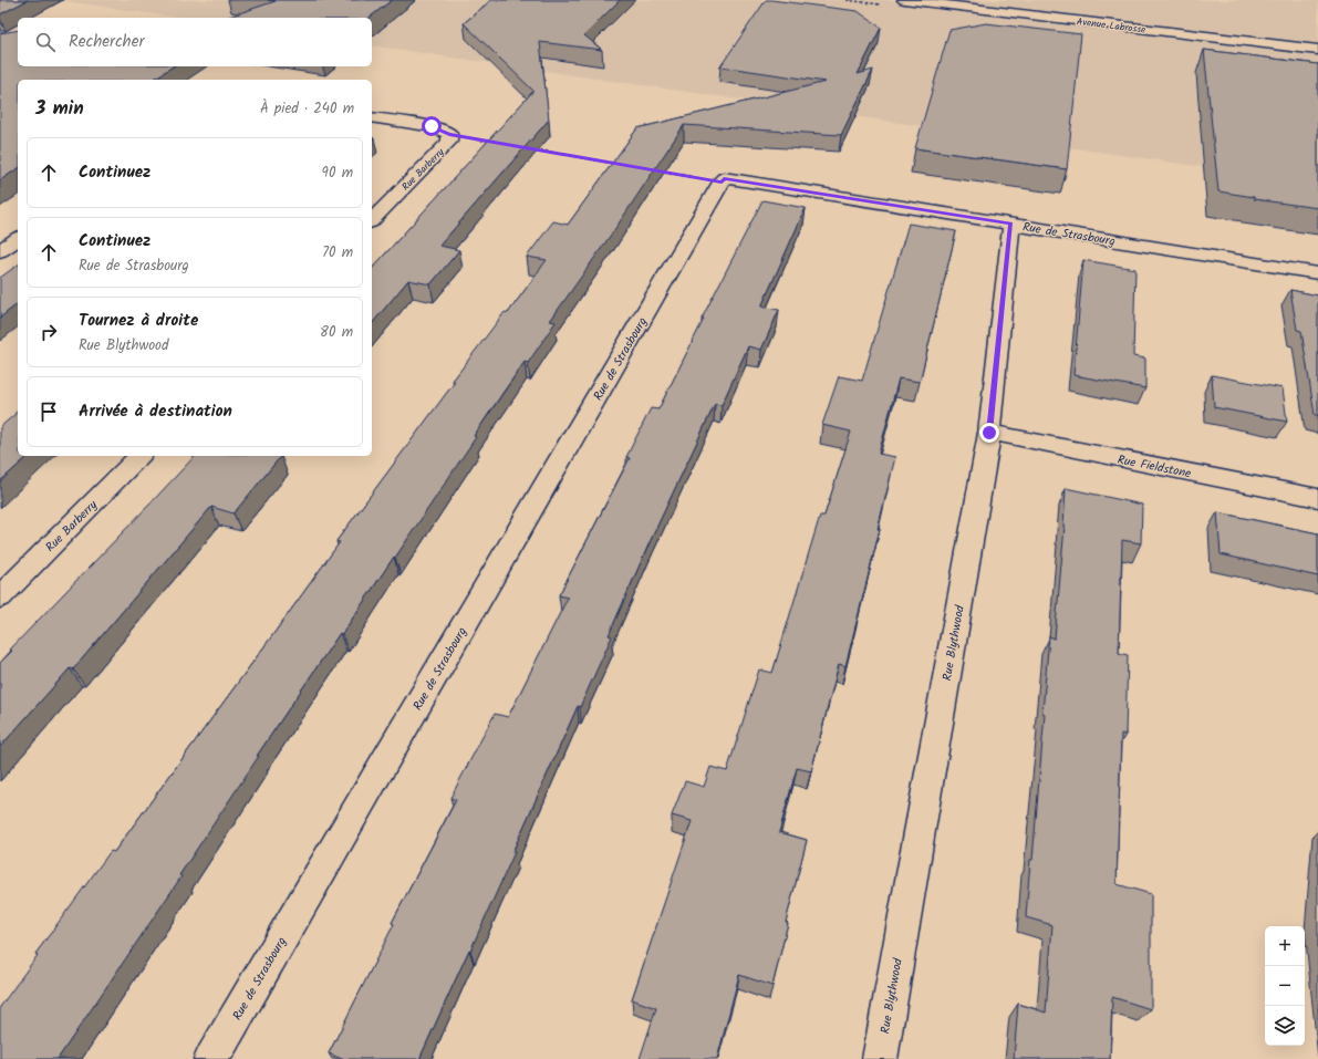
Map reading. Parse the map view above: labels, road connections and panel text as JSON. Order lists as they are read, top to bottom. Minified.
{"streets":{"street":["Avenue Labrosse","Rue Barberry","Rue de Strasbourg","Rue Fieldstone","Rue Blythwood"]},"crossings":[["Rue de Strasbourg","Rue Blythwood"],["Rue Fieldstone","Rue Blythwood"]],"page":{"search":"Rechercher","heading":["3 min","À pied · 240 m"],"list":[["Continuez","90 m"],["Continuez","Rue de Strasbourg","70 m"],["Tournez à droite","Rue Blythwood","80 m"],"Arrivée à destination"],"map_buttons":["+","−"]}}
